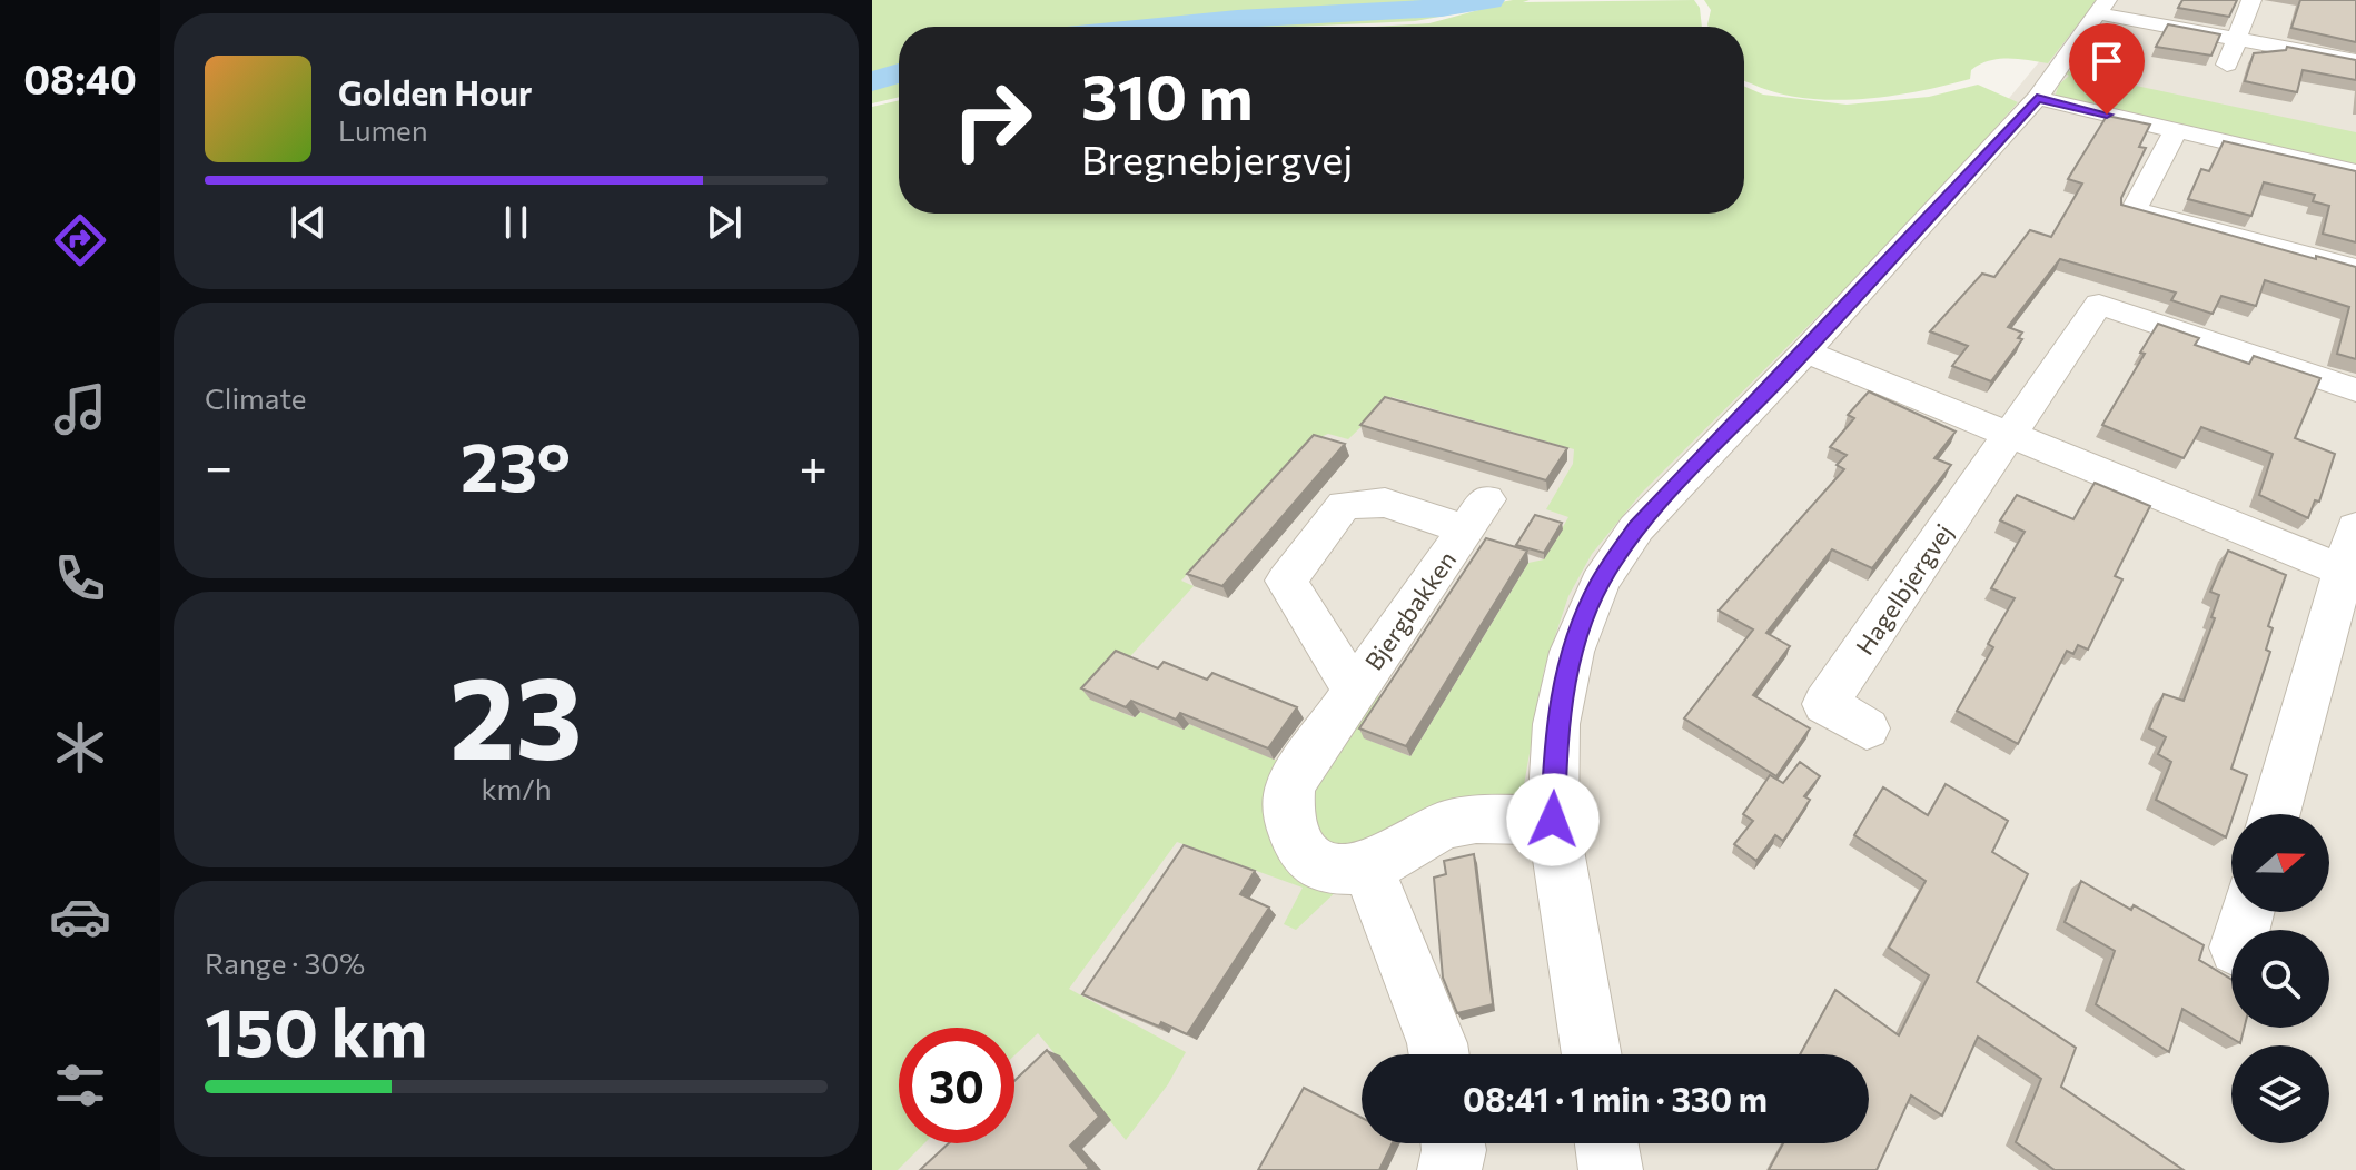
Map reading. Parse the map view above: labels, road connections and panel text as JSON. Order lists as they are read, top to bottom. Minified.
{"streets":{"street":["Hagelbjergvej","Bjergbakken"]},"north":"right","page":{"tabs":"08:40","turn":["310 m","Bregnebjergvej"],"song":["Golden Hour","Lumen"],"tile":["Climate",["23","km/h"],["Range · 30%","150 km"]],"heat":["−","23°","+"],"limit":"30","trip":"08:41 · 1 min · 330 m"}}
